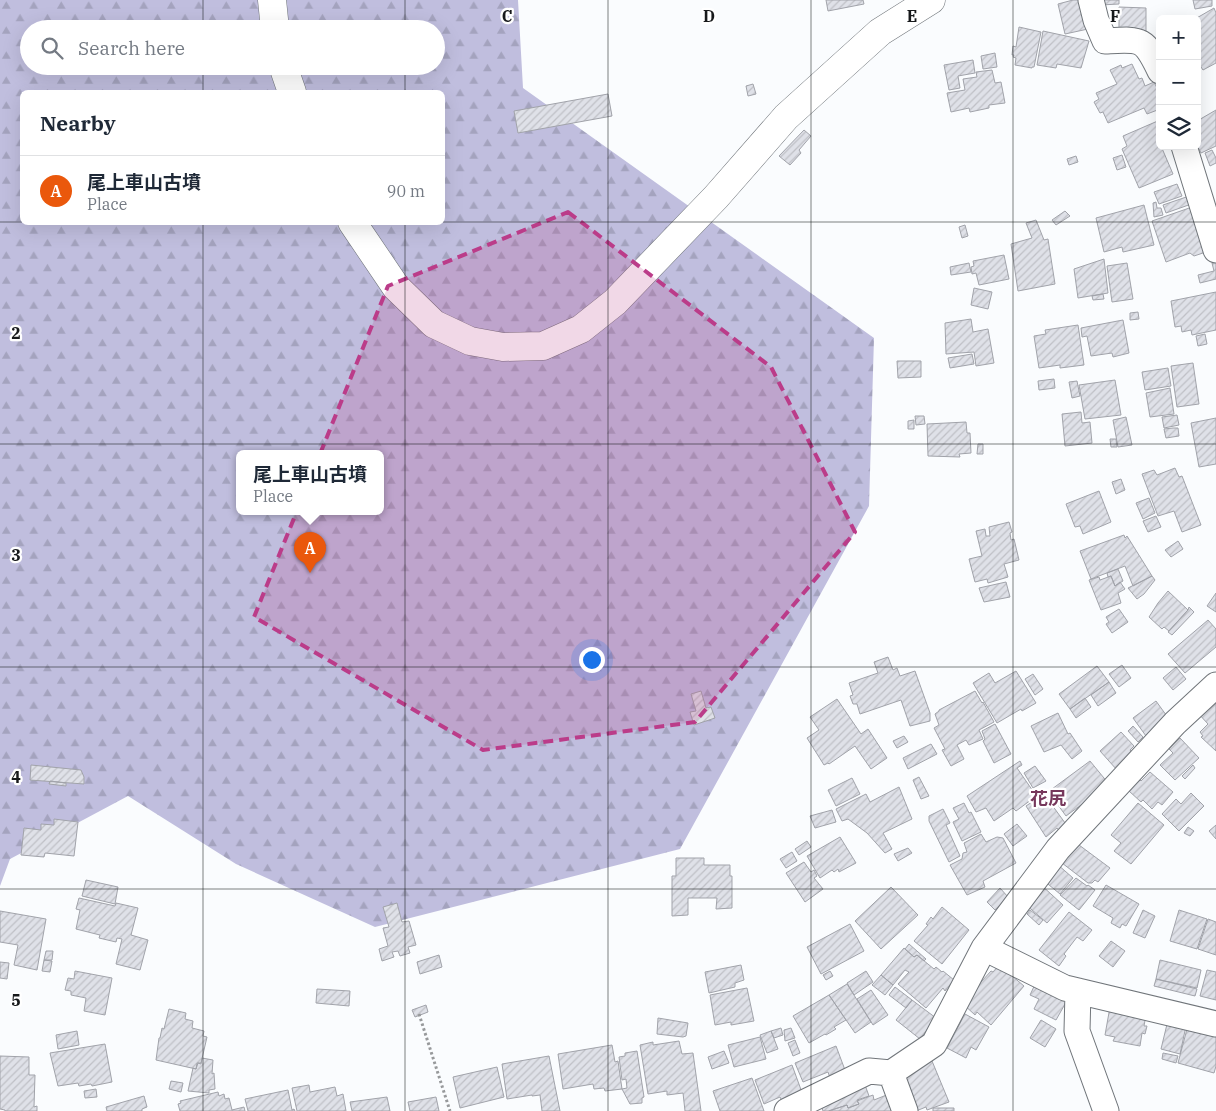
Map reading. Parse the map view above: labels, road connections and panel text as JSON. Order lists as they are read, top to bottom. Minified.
{"districts":["花尻"],"page":{"map_buttons":["+","−"],"search":"Search here","heading":"Nearby","list":[{"mark":"A","name":"尾上車山古墳","note":"Place","value":"90 m"}],"popup":["尾上車山古墳","Place"],"pins":"A"},"grid":{"columns":["C","D","E","F"],"rows":["2","3","4","5"]}}
